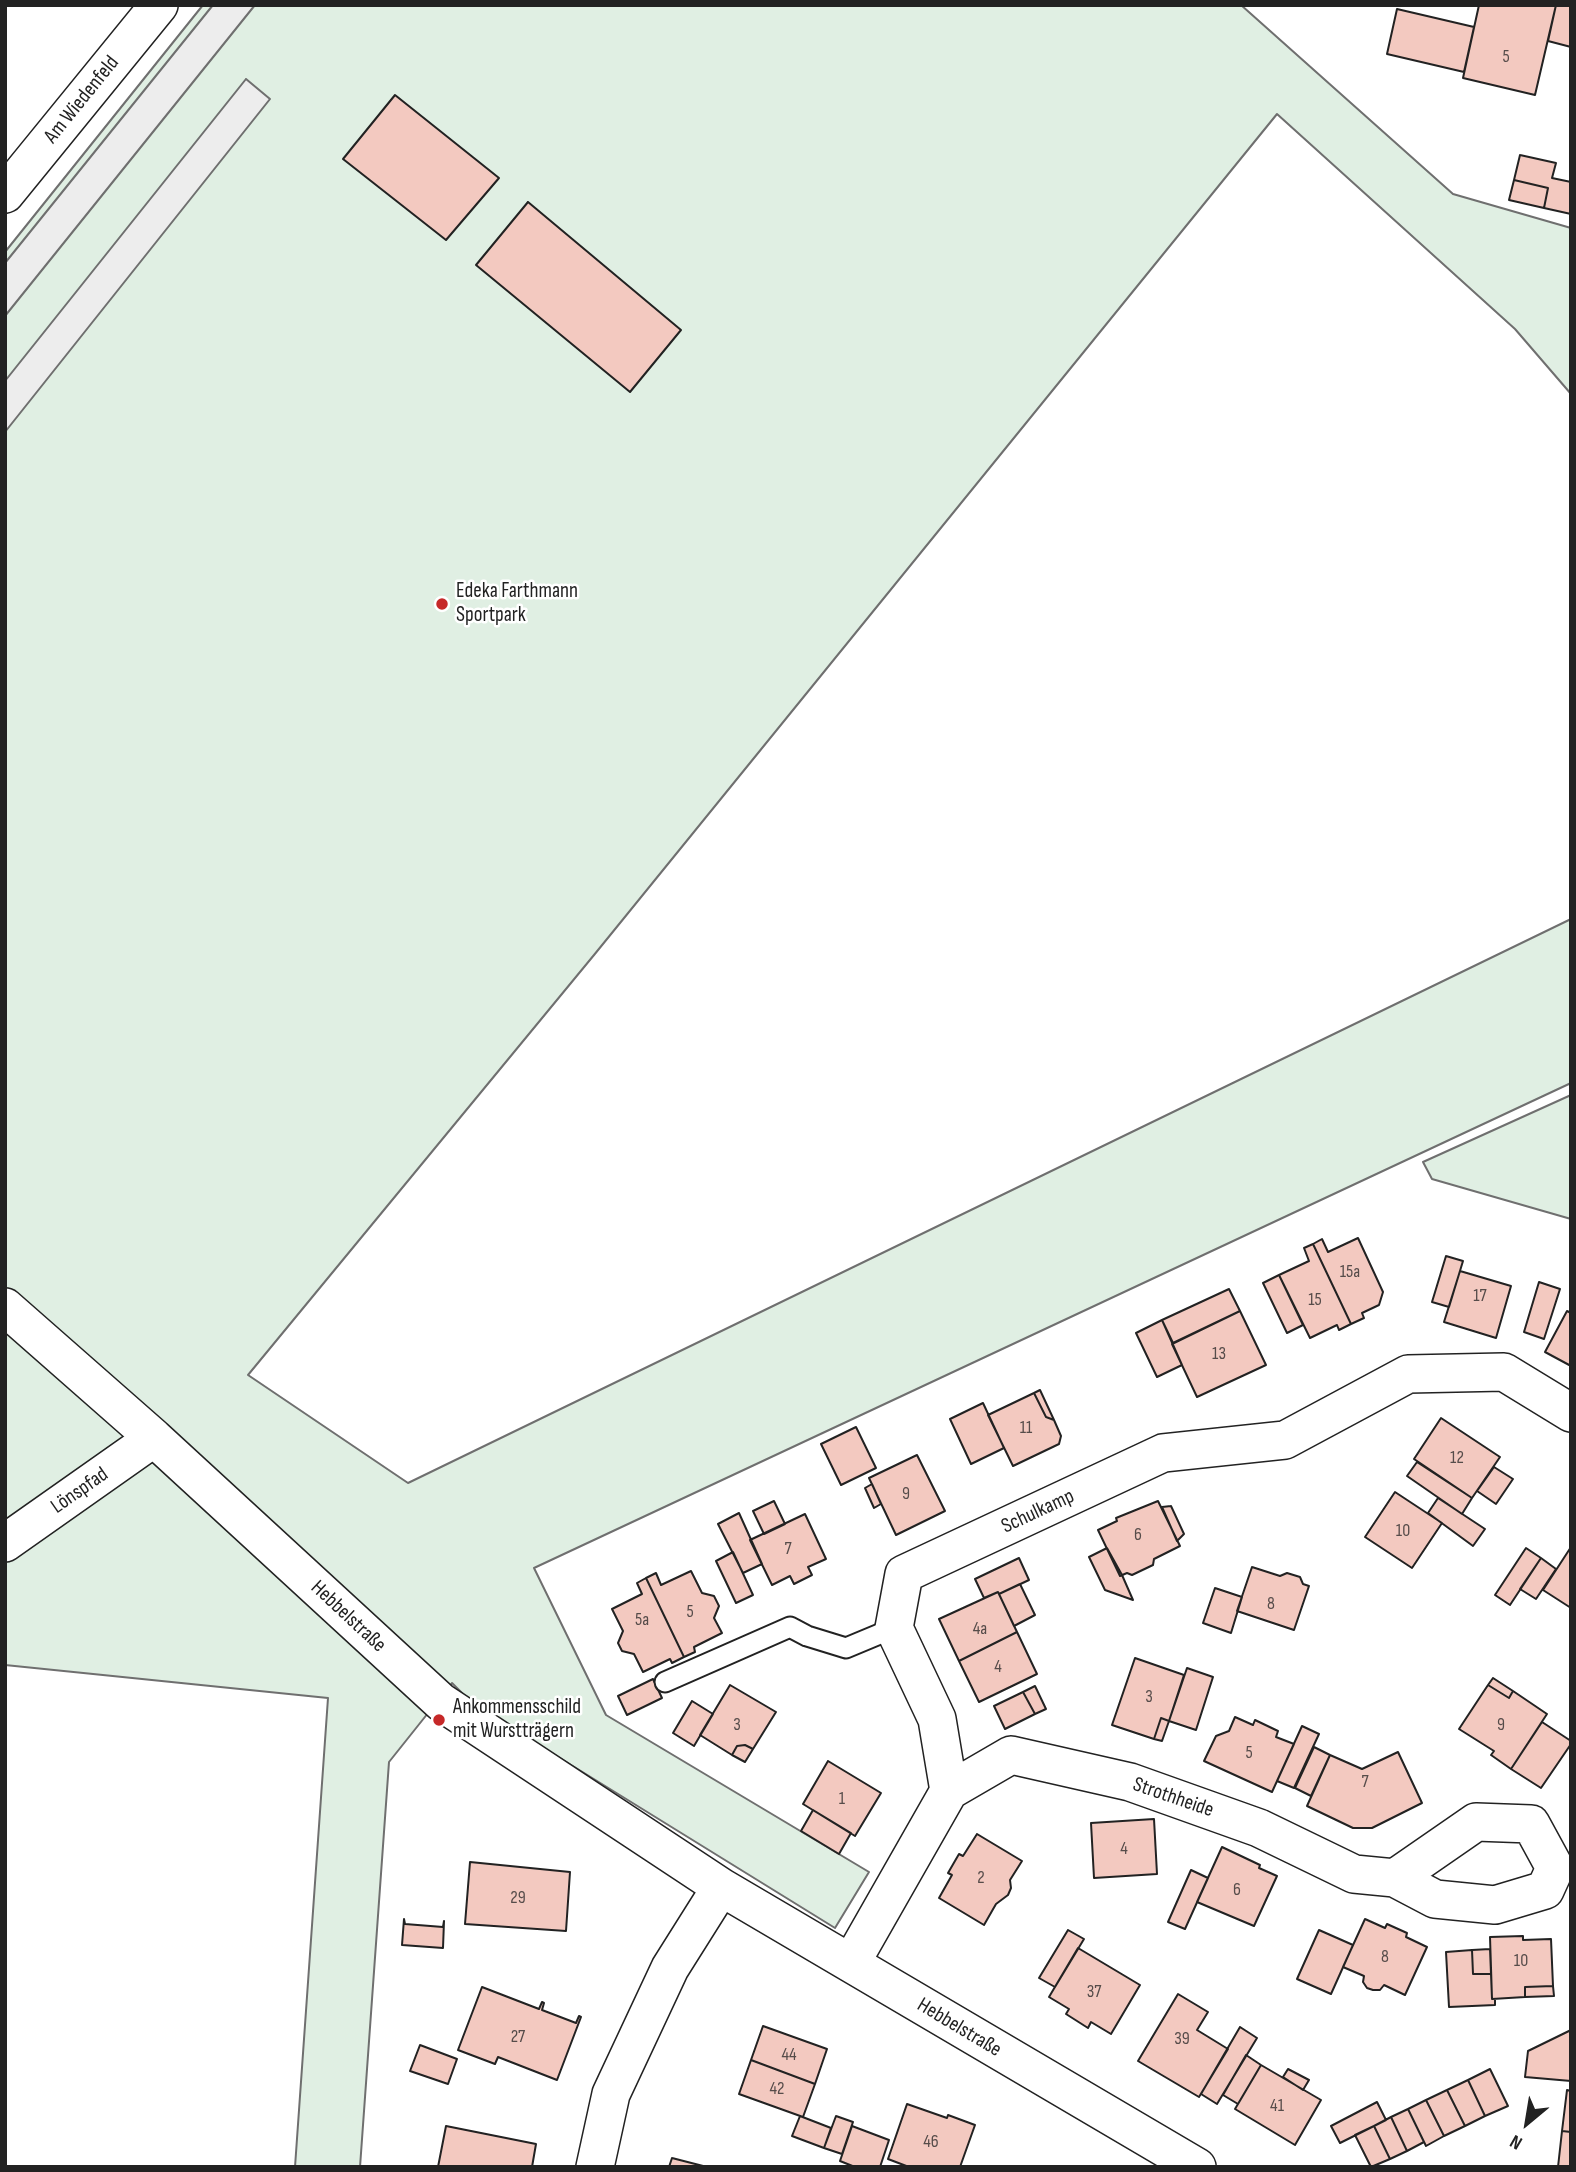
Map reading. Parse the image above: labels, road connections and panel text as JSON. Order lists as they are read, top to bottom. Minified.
{"streets":{"street":["Am Wiedenfeld","Lönspfad","Schulkamp","Hebbelstraße","Strothheide"]},"crossings":[["Lönspfad","Hebbelstraße"]],"places":["Edeka Farthmann Sportpark","Ankommensschild mit Wurstträgern"],"house_numbers":["5","15a","17","15","13","11","12","9","10","6","7","8","5","5a","4a","4","3","3","9","5","7","1","4","2","6","29","8","10","37","27","39","44","42","41","46"],"north":"bottom left"}
